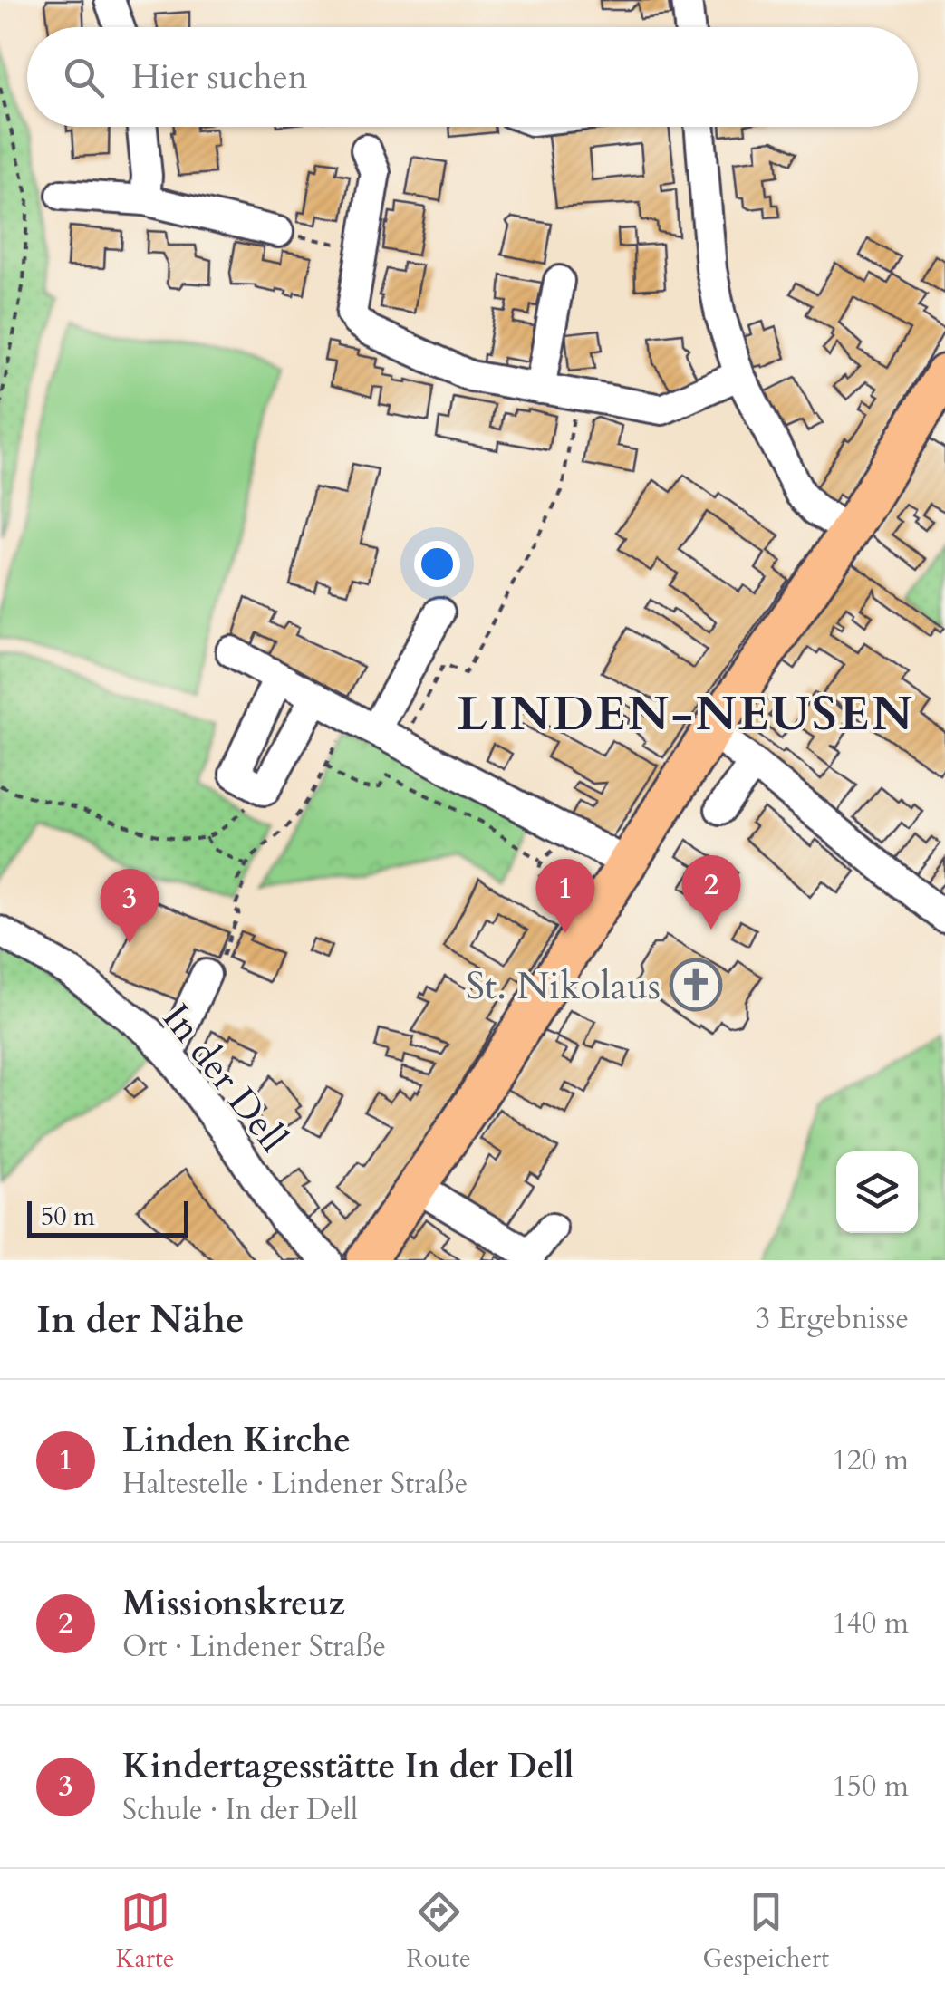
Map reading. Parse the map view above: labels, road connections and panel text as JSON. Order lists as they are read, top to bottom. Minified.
{"streets":{"street":["In der Dell"]},"districts":["LINDEN-NEUSEN"],"places":{"church":["St. Nikolaus"]},"scale_bar":"50 m","page":{"search":"Hier suchen","pins":["2","1","3"],"scale":"50 m","heading":["In der Nähe","3 Ergebnisse"],"list":[{"mark":"1","name":"Linden Kirche","note":"Haltestelle · Lindener Straße","value":"120 m"},{"mark":"2","name":"Missionskreuz","note":"Ort · Lindener Straße","value":"140 m"},{"mark":"3","name":"Kindertagesstätte In der Dell","note":"Schule · In der Dell","value":"150 m"}],"nav":["Karte","Route","Gespeichert"]}}
